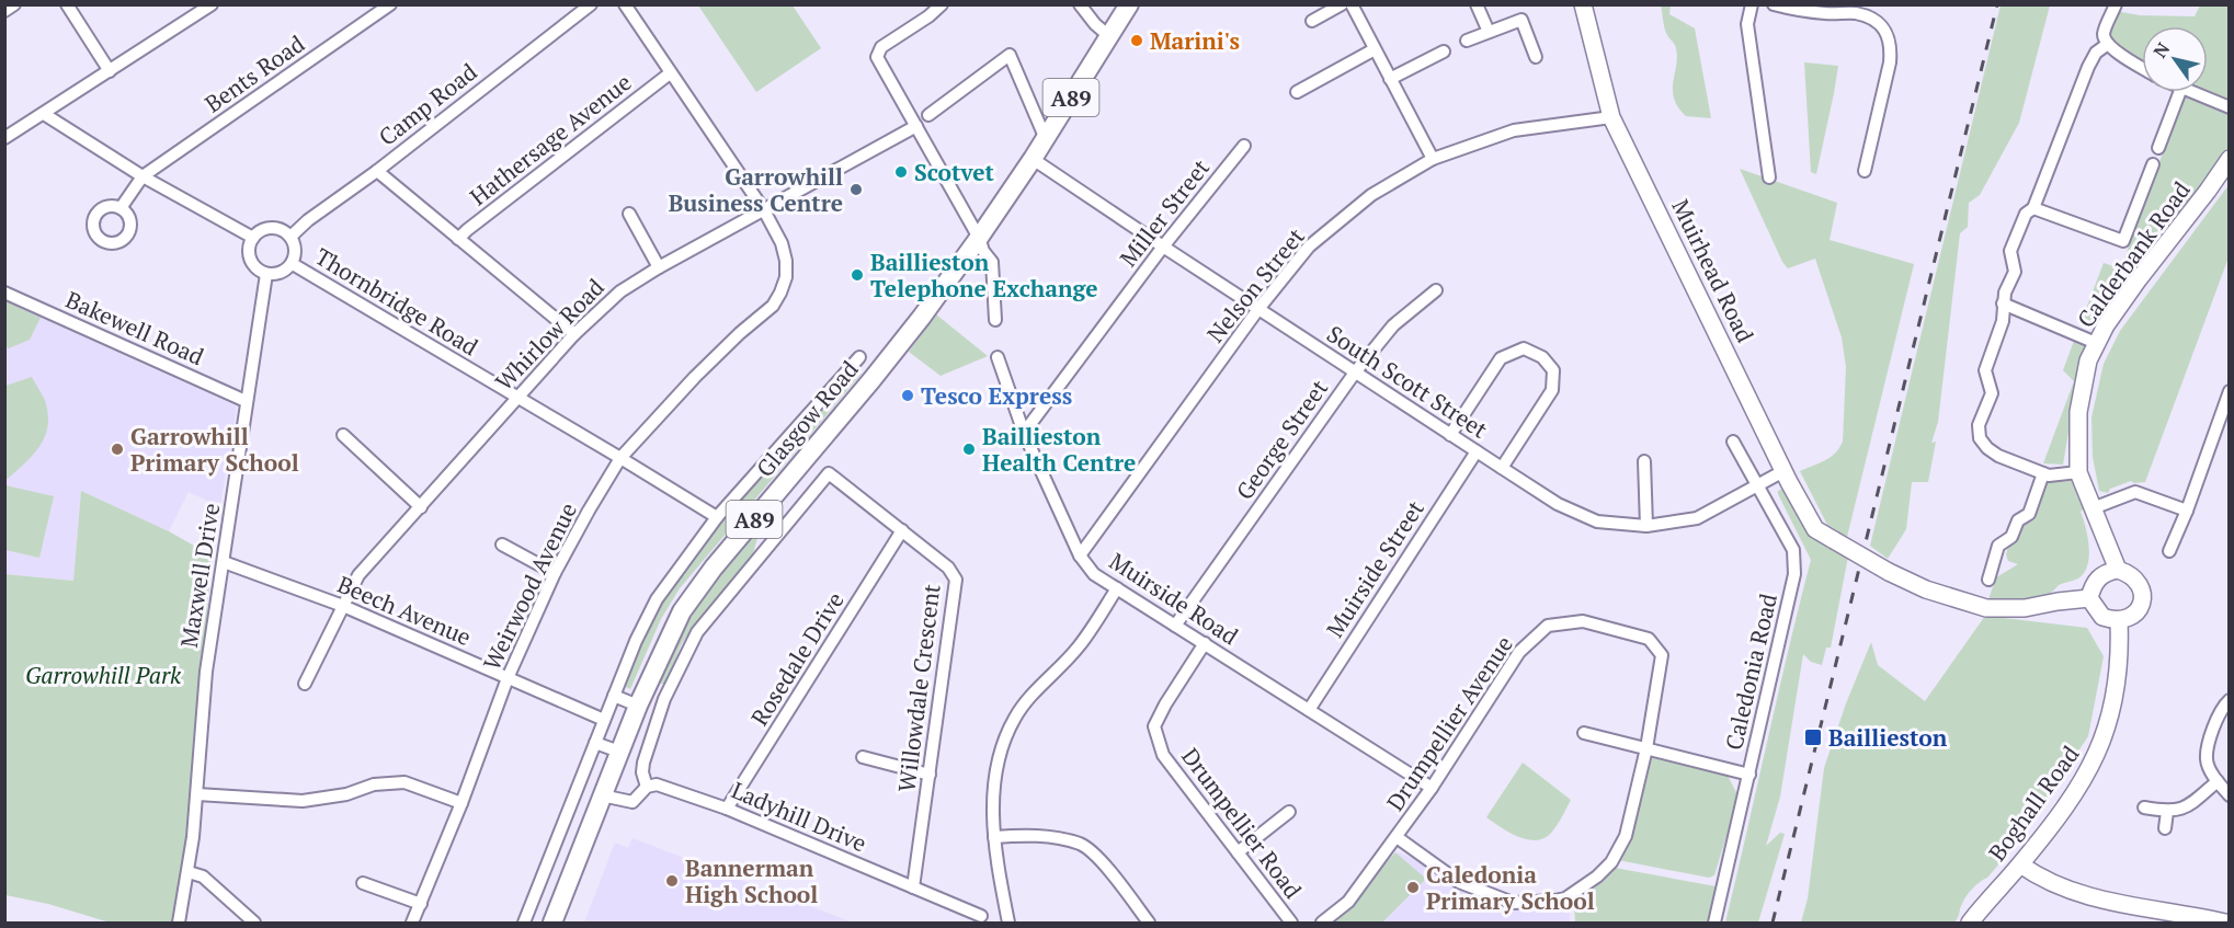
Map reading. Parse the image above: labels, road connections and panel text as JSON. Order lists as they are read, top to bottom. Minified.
{"streets":{"main road":["A89","Glasgow Road"],"street":["Bents Road","Camp Road","Hathersage Avenue","Miller Street","Calderbank Road","Muirhead Road","Nelson Street","Thornbridge Road","Bakewell Road","Whirlow Road","South Scott Street","George Street","Muirside Street","Maxwell Drive","Weirwood Avenue","Muirside Road","Beech Avenue","Rosedale Drive","Caledonia Road","Willowdale Crescent","Drumpellier Avenue","Boghall Road","Ladyhill Drive","Drumpellier Road"]},"crossings":[["Camp Road","Thornbridge Road"],["Camp Road","Maxwell Drive"],["Hathersage Avenue","Weirwood Avenue"],["Miller Street","South Scott Street"],["Miller Street","Muirside Road"],["Calderbank Road","Muirhead Road"],["Calderbank Road","Boghall Road"],["Muirhead Road","Nelson Street"],["Muirhead Road","South Scott Street"],["Muirhead Road","Boghall Road"],["Nelson Street","South Scott Street"],["Nelson Street","Muirside Road"],["Thornbridge Road","Whirlow Road"],["Thornbridge Road","Glasgow Road"],["Thornbridge Road","Maxwell Drive"],["Thornbridge Road","Weirwood Avenue"],["Bakewell Road","Maxwell Drive"],["Whirlow Road","Weirwood Avenue"],["Whirlow Road","Beech Avenue"],["South Scott Street","Glasgow Road"],["South Scott Street","George Street"],["South Scott Street","Muirside Street"],["South Scott Street","Caledonia Road"],["Glasgow Road","Beech Avenue"],["George Street","Muirside Road"],["Muirside Street","Muirside Road"],["Maxwell Drive","Beech Avenue"],["Weirwood Avenue","Beech Avenue"],["Muirside Road","Drumpellier Avenue"],["Muirside Road","Drumpellier Road"],["Rosedale Drive","Willowdale Crescent"],["Rosedale Drive","Ladyhill Drive"],["Willowdale Crescent","Ladyhill Drive"]],"parks":["Garrowhill Park"],"places":{"other":["Marini's","Scotvet","Garrowhill Business Centre","Baillieston Telephone Exchange","Tesco Express","Garrowhill Primary School","Baillieston Health Centre","Bannerman High School","Caledonia Primary School"],"transit":["Baillieston"]},"north":"top left"}
